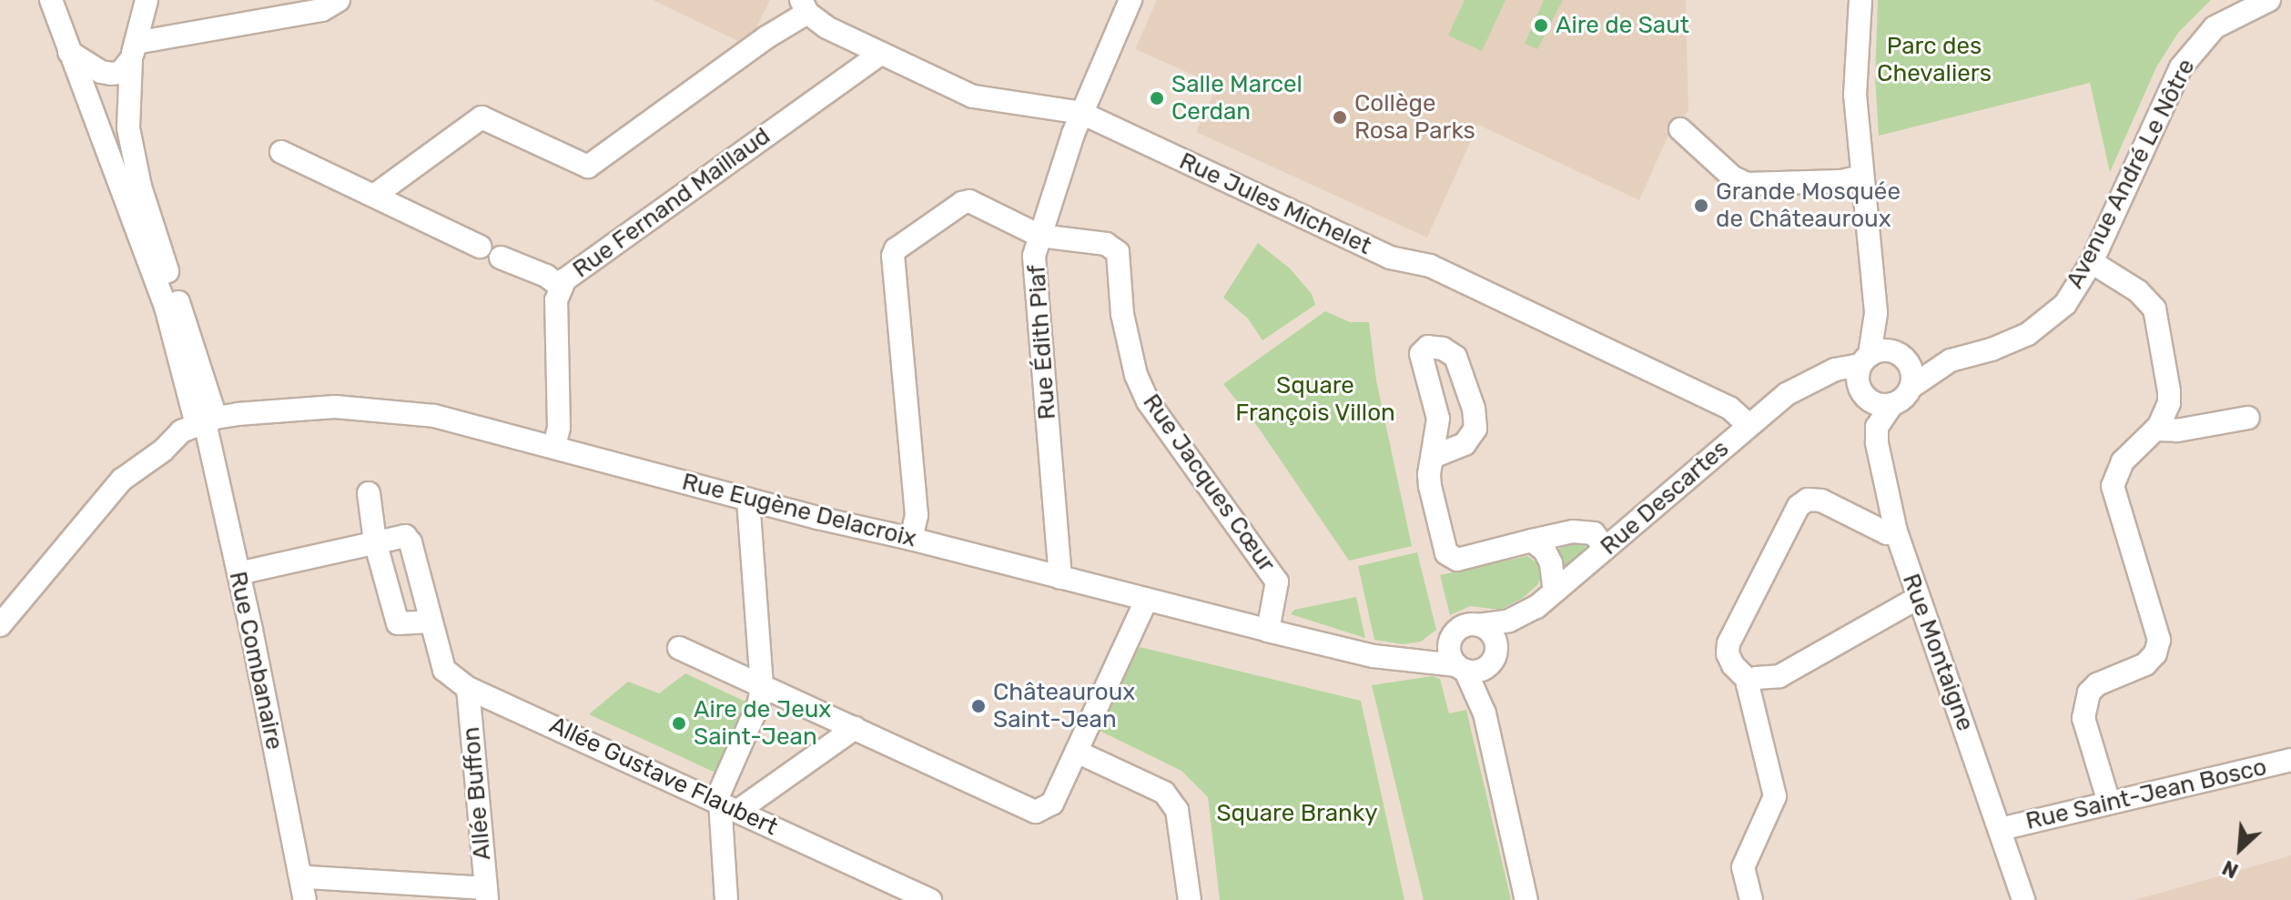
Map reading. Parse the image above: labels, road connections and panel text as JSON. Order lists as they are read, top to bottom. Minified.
{"streets":{"street":["Avenue André Le Nôtre","Rue Fernand Maillaud","Rue Jules Michelet","Rue Édith Piaf","Rue Jacques Cœur","Rue Descartes","Rue Eugène Delacroix","Rue Montaigne","Rue Combanaire","Allée Gustave Flaubert","Allée Buffon","Rue Saint-Jean Bosco"]},"crossings":[["Avenue André Le Nôtre","Rue Descartes"],["Avenue André Le Nôtre","Rue Montaigne"],["Rue Fernand Maillaud","Rue Jules Michelet"],["Rue Fernand Maillaud","Rue Eugène Delacroix"],["Rue Jules Michelet","Rue Édith Piaf"],["Rue Jules Michelet","Rue Descartes"],["Rue Édith Piaf","Rue Jacques Cœur"],["Rue Édith Piaf","Rue Eugène Delacroix"],["Rue Jacques Cœur","Rue Eugène Delacroix"],["Rue Descartes","Rue Eugène Delacroix"],["Rue Descartes","Rue Montaigne"],["Rue Eugène Delacroix","Rue Combanaire"],["Rue Montaigne","Rue Saint-Jean Bosco"],["Allée Gustave Flaubert","Allée Buffon"]],"parks":["Parc des Chevaliers","Square François Villon","Square Branky"],"places":["Aire de Saut","Salle Marcel Cerdan","Collège Rosa Parks","Grande Mosquée de Châteauroux","Châteauroux Saint-Jean","Aire de Jeux Saint-Jean"],"north":"bottom left"}
